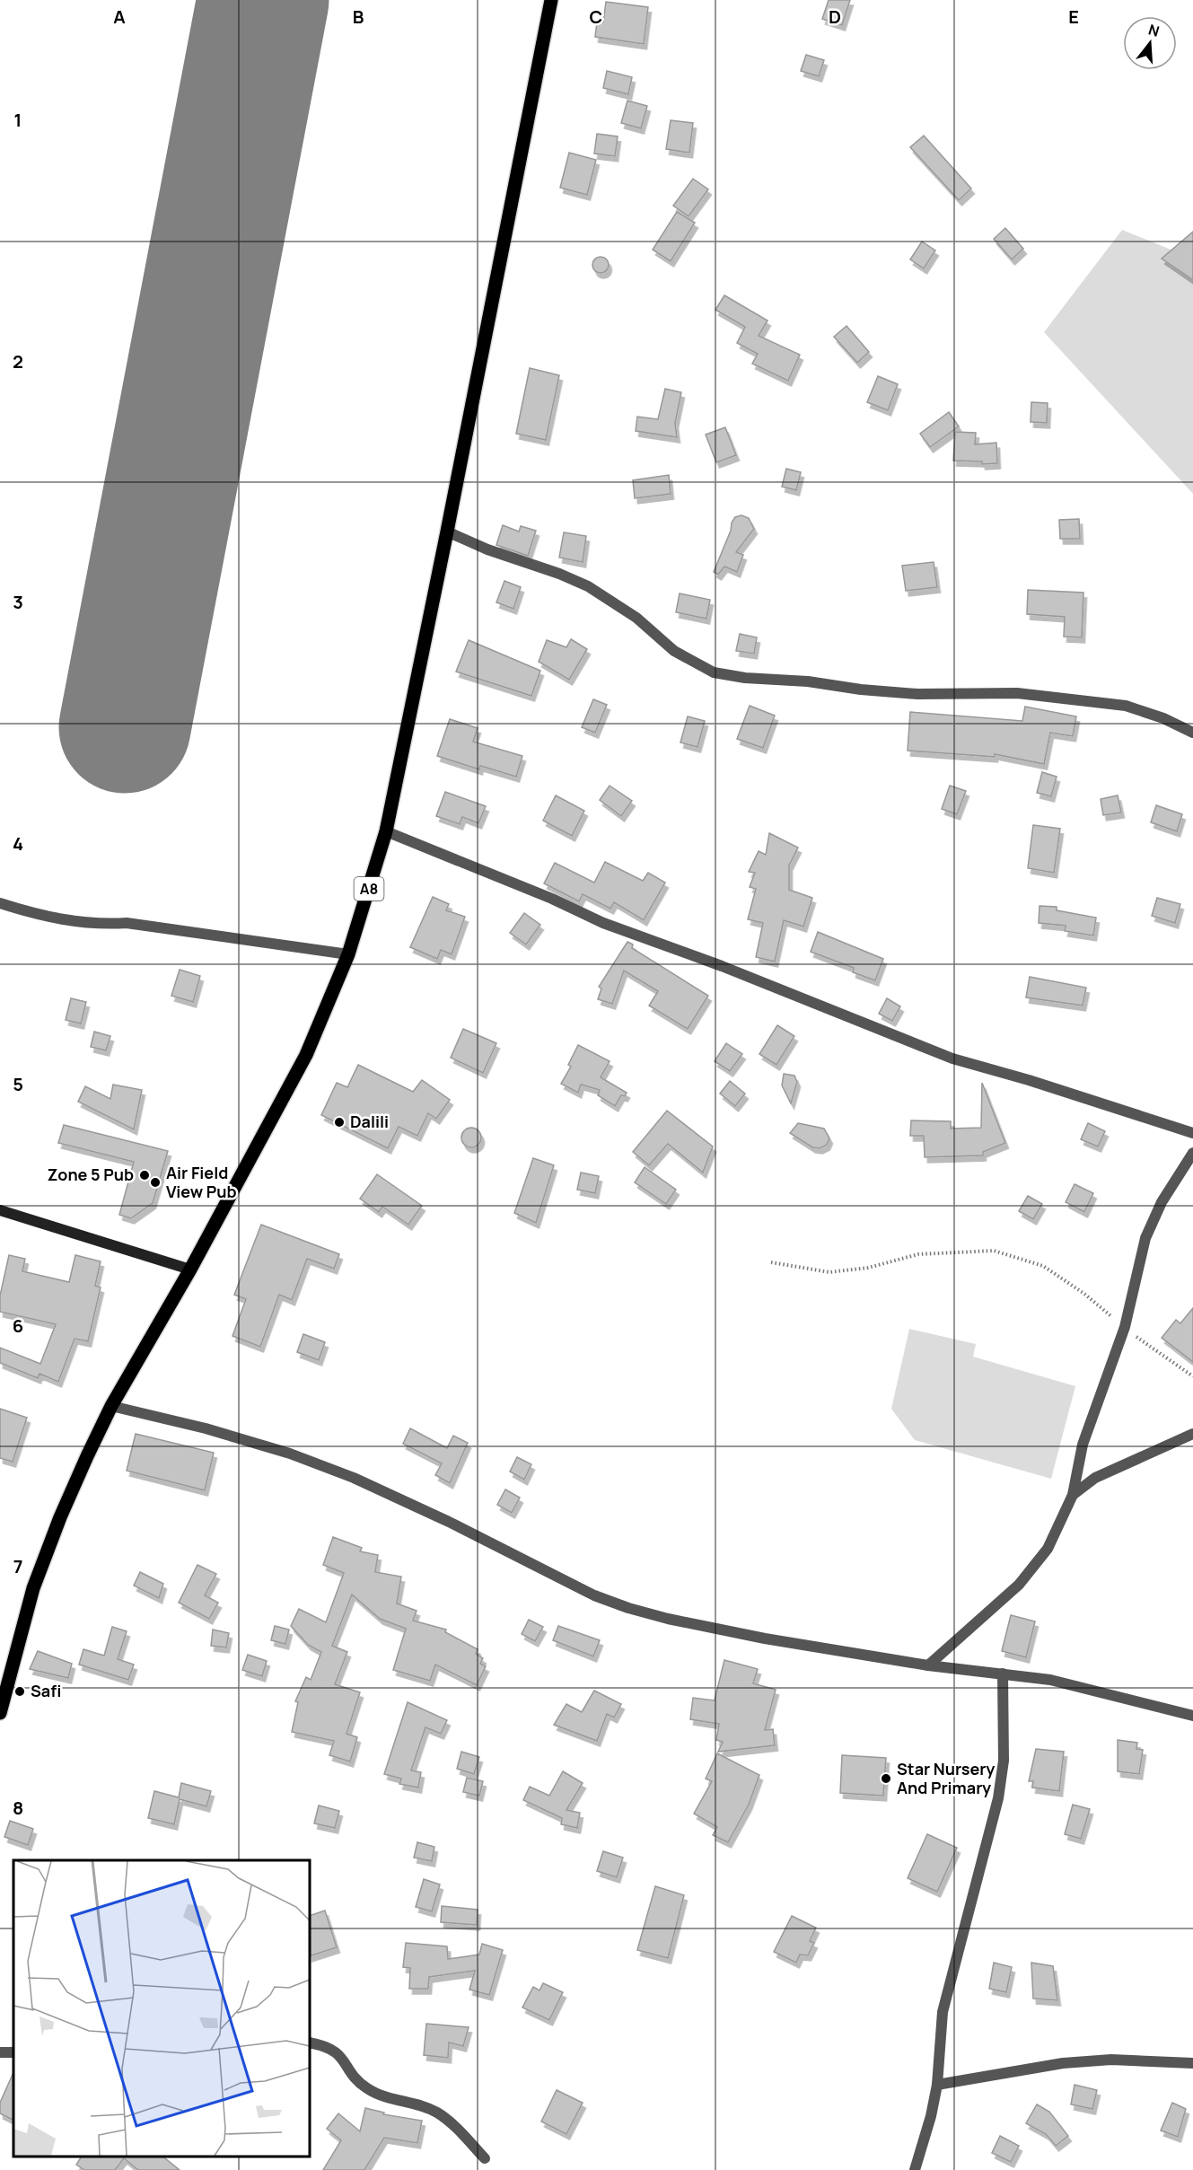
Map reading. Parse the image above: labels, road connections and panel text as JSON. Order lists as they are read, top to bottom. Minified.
{"streets":{"main road":["A8"]},"places":["Dalili","Zone 5 Pub","Air Field View Pub","Safi","Star Nursery And Primary"],"north":"top","grid":{"columns":["A","B","C","D","E"],"rows":["1","2","3","4","5","6","7","8"]}}
